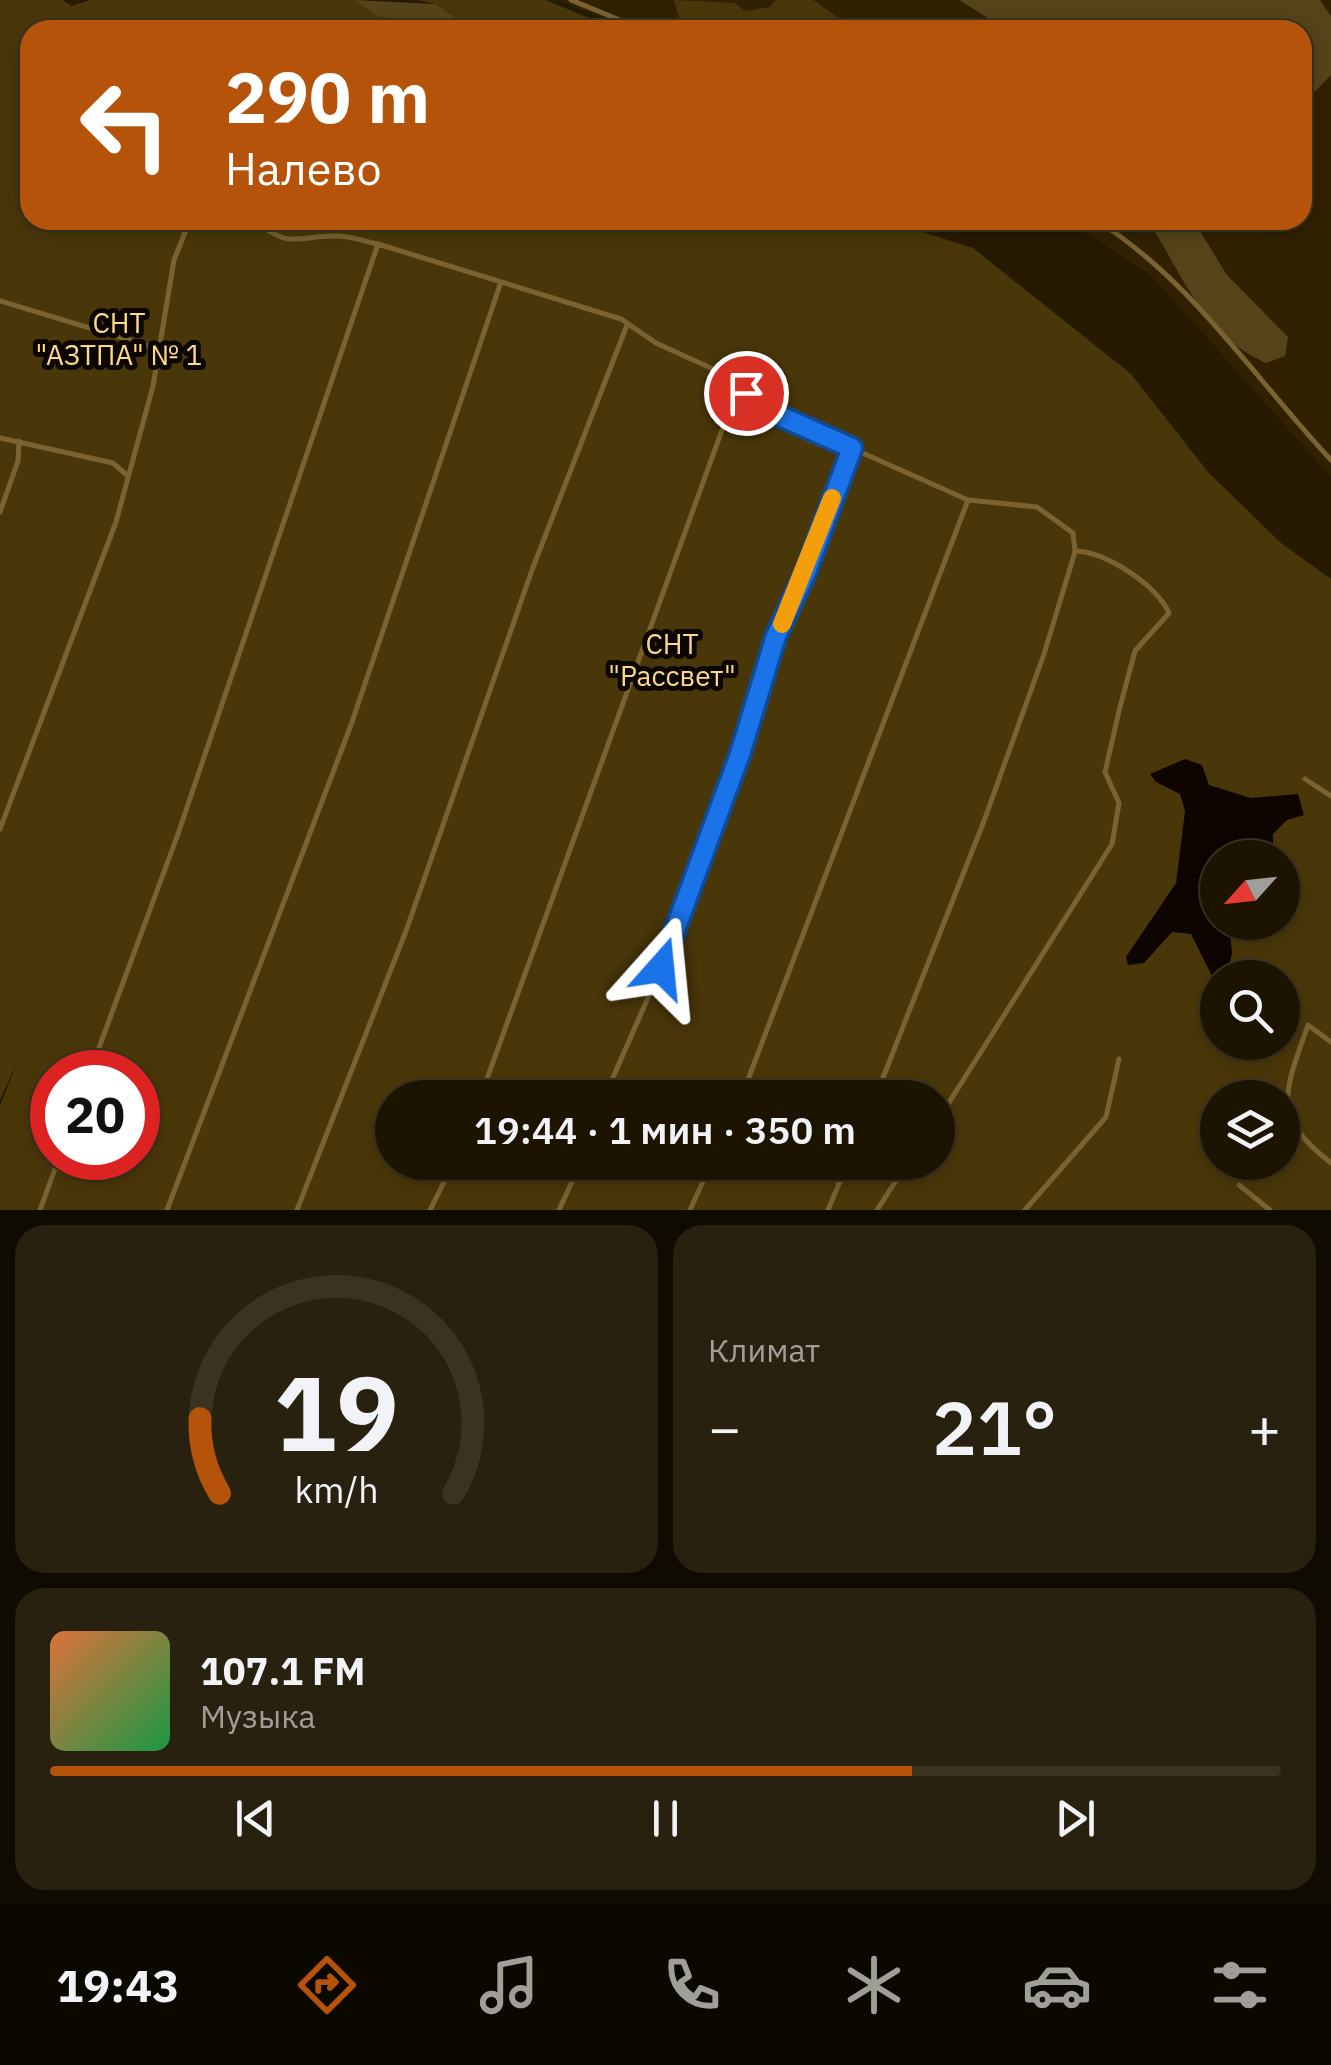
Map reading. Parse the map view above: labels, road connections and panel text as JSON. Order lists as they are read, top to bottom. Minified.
{"parks":["СНТ \"АЗТПА\" № 1","СНТ \"Рассвет\""],"north":"bottom left","page":{"turn":["290 m","Налево"],"limit":"20","trip":"19:44 · 1 мин · 350 m","tile":"Климат","heat":["−","21°","+"],"song":["107.1 FM","Музыка"],"tabs":"19:43","gauge":["19","km/h"]}}
